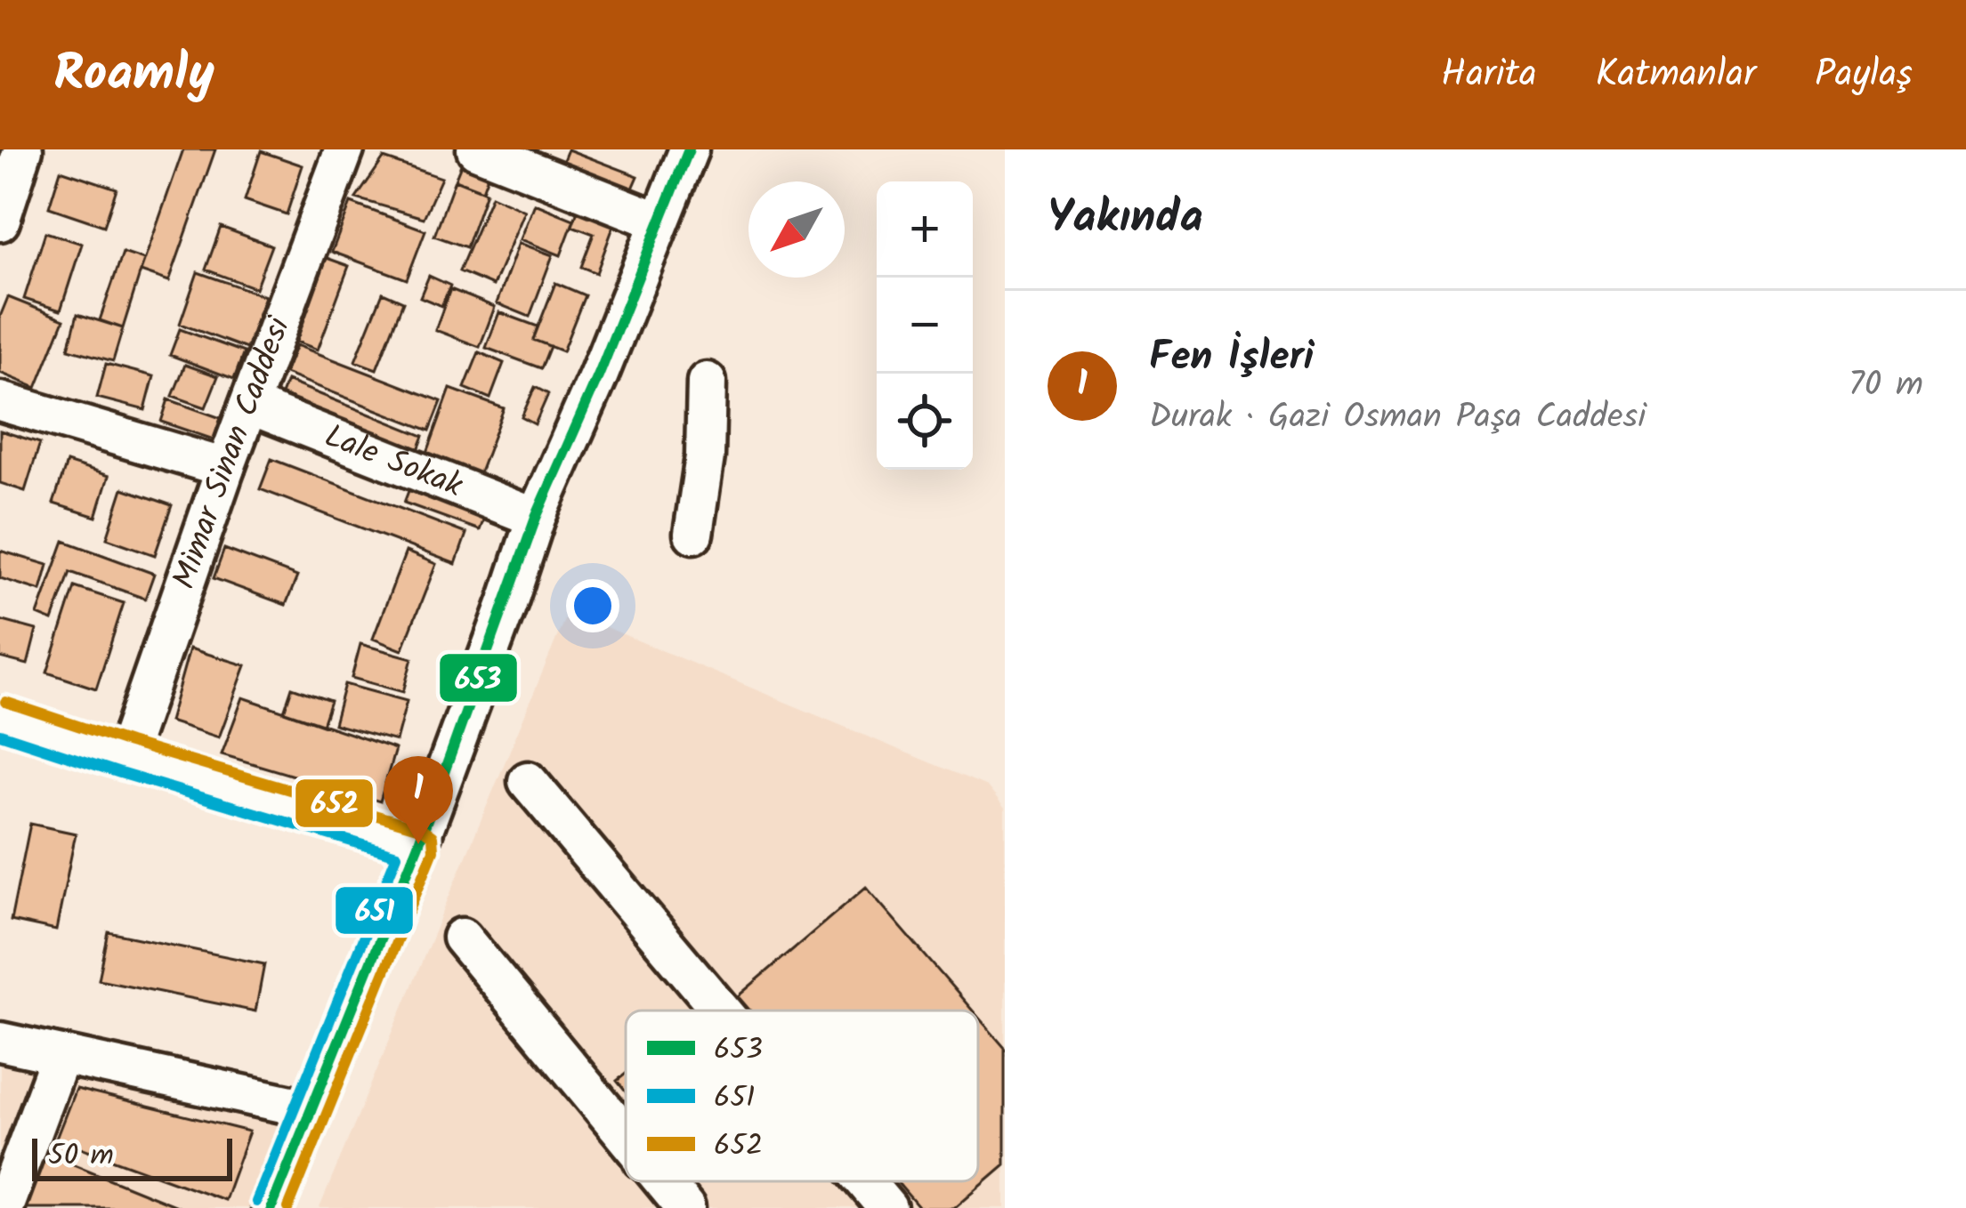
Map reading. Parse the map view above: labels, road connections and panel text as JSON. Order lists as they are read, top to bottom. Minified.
{"streets":{"street":["Mimar Sinan Caddesi","Lale Sokak"]},"crossings":[["Mimar Sinan Caddesi","Lale Sokak"]],"lines":["transit line 653","transit line 652","transit line 651"],"legend":["653","651","652"],"scale_bar":"50 m","north":"bottom left","page":{"header":"Roamly","nav":["Harita","Katmanlar","Paylaş"],"heading":"Yakında","map_buttons":["+","−"],"list":[{"mark":"1","name":"Fen İşleri","note":"Durak · Gazi Osman Paşa Caddesi","value":"70 m"}],"pins":"1","scale":"50 m"}}
